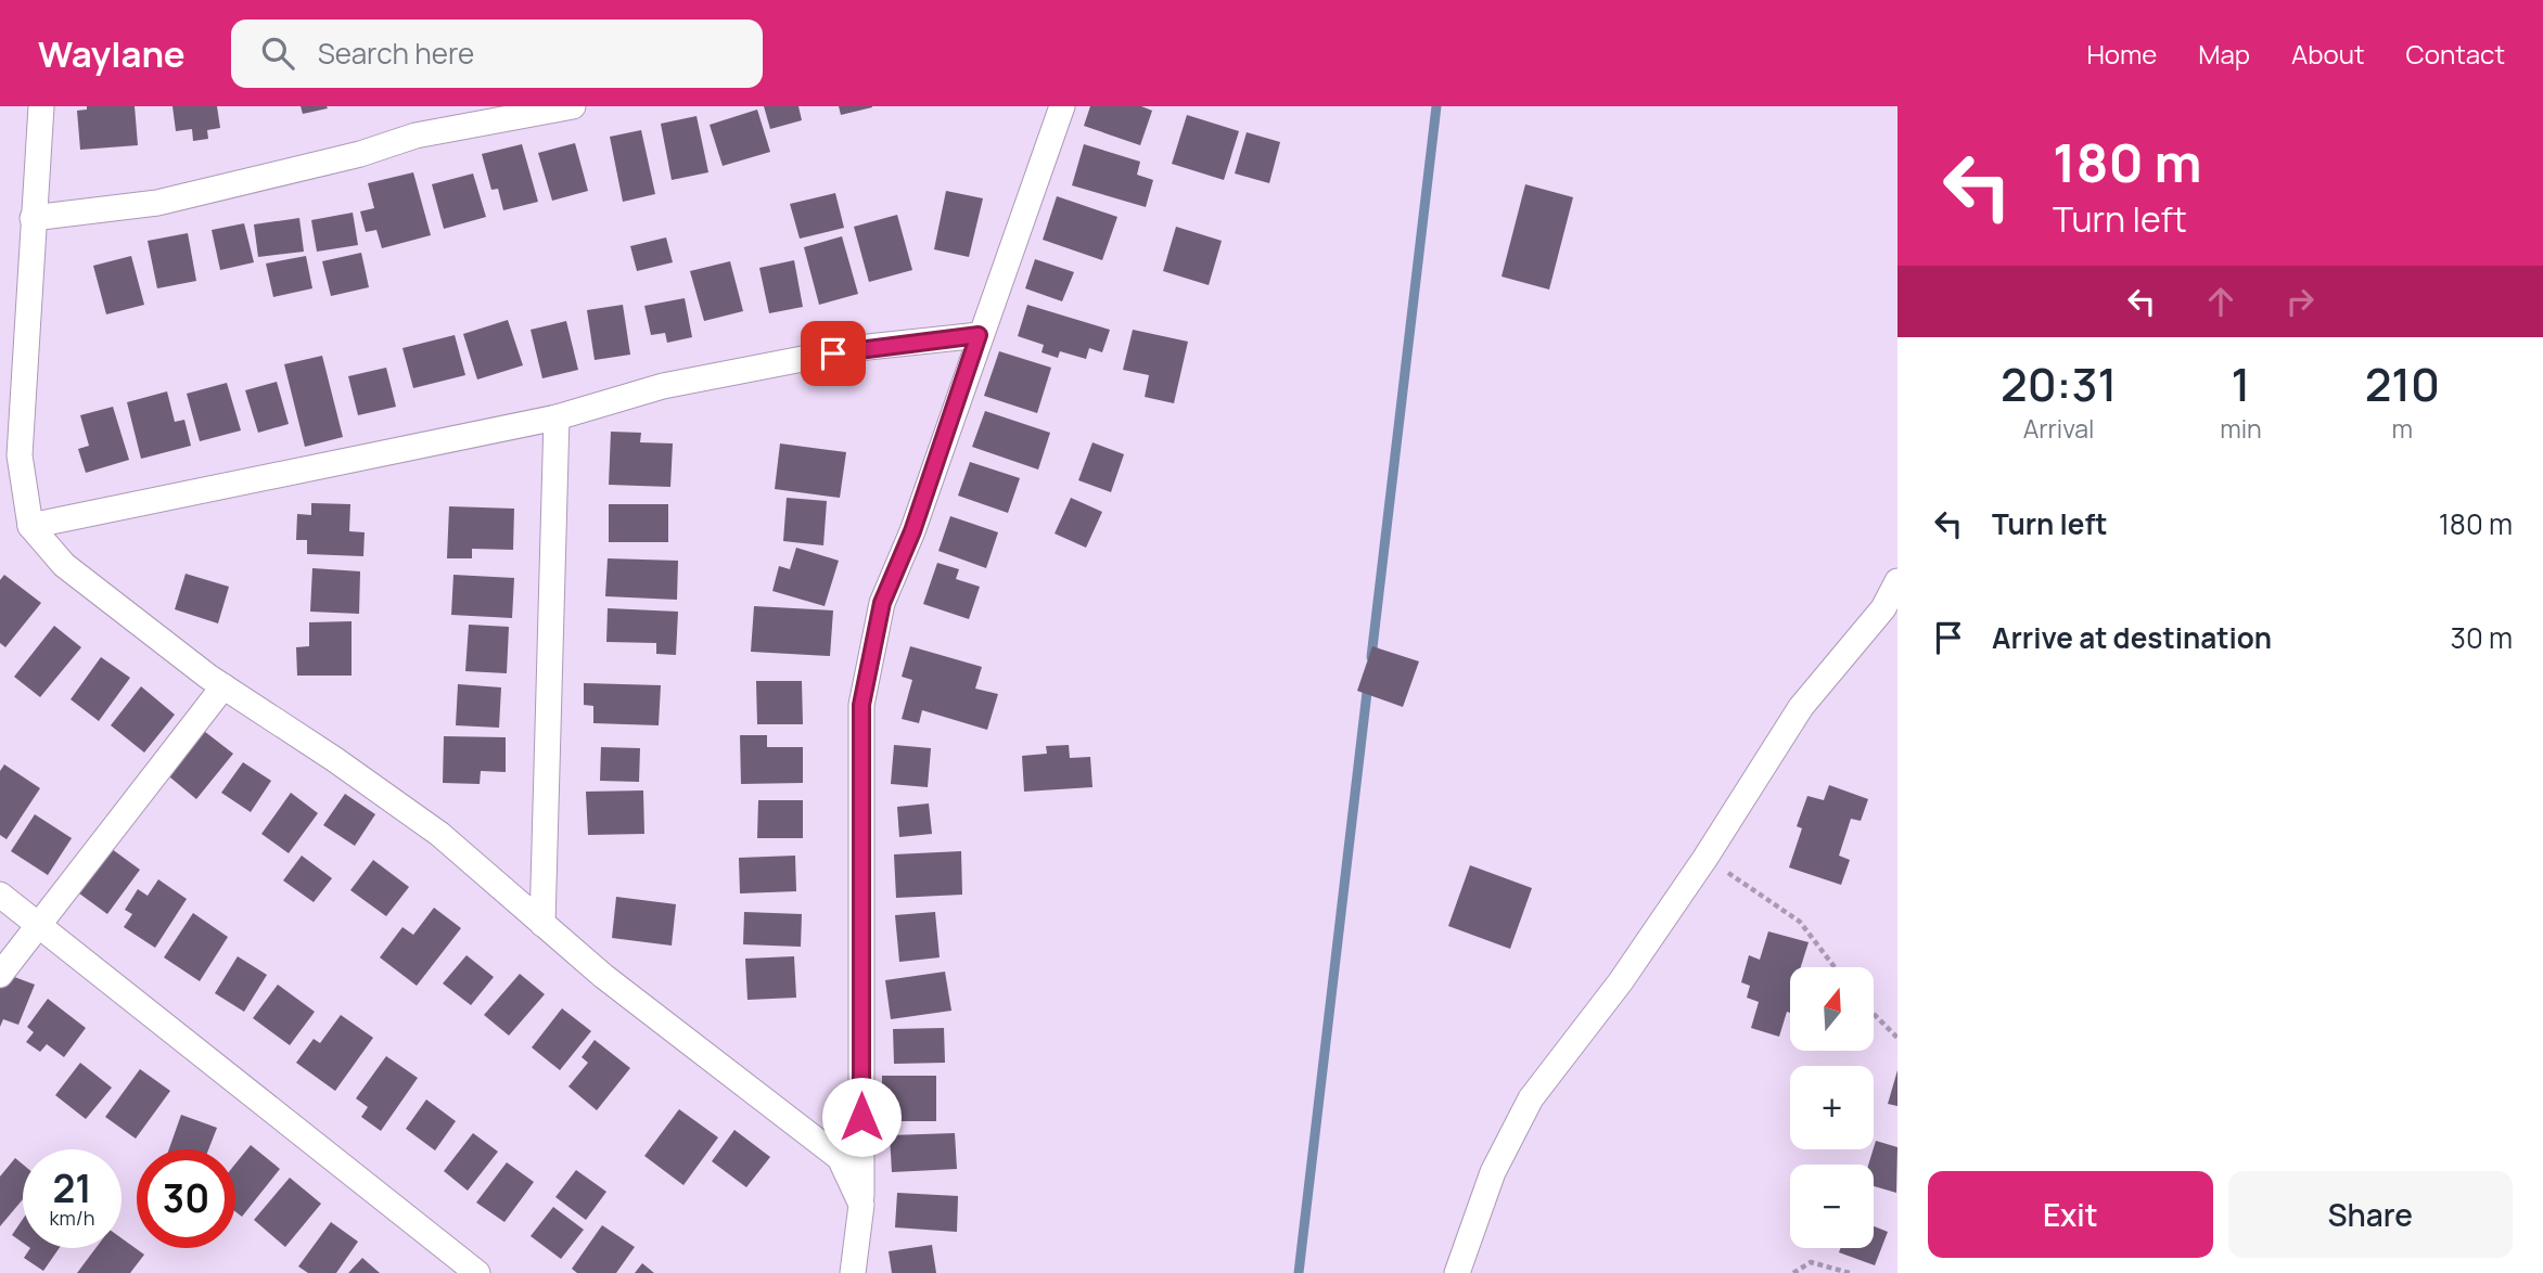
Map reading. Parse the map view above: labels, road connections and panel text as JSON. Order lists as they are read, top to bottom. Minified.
{"north":"top","page":{"header":"Waylane","search":"Search here","nav":["Home","Map","About","Contact"],"turn":["180 m","Turn left"],"eta":["20:31","Arrival","1","min","210","m"],"list":[{"name":"Turn left","value":"180 m"},{"name":"Arrive at destination","value":"30 m"}],"map_buttons":["+","−"],"speed":"21 km/h","limit":"30","buttons":["Exit","Share"]}}
